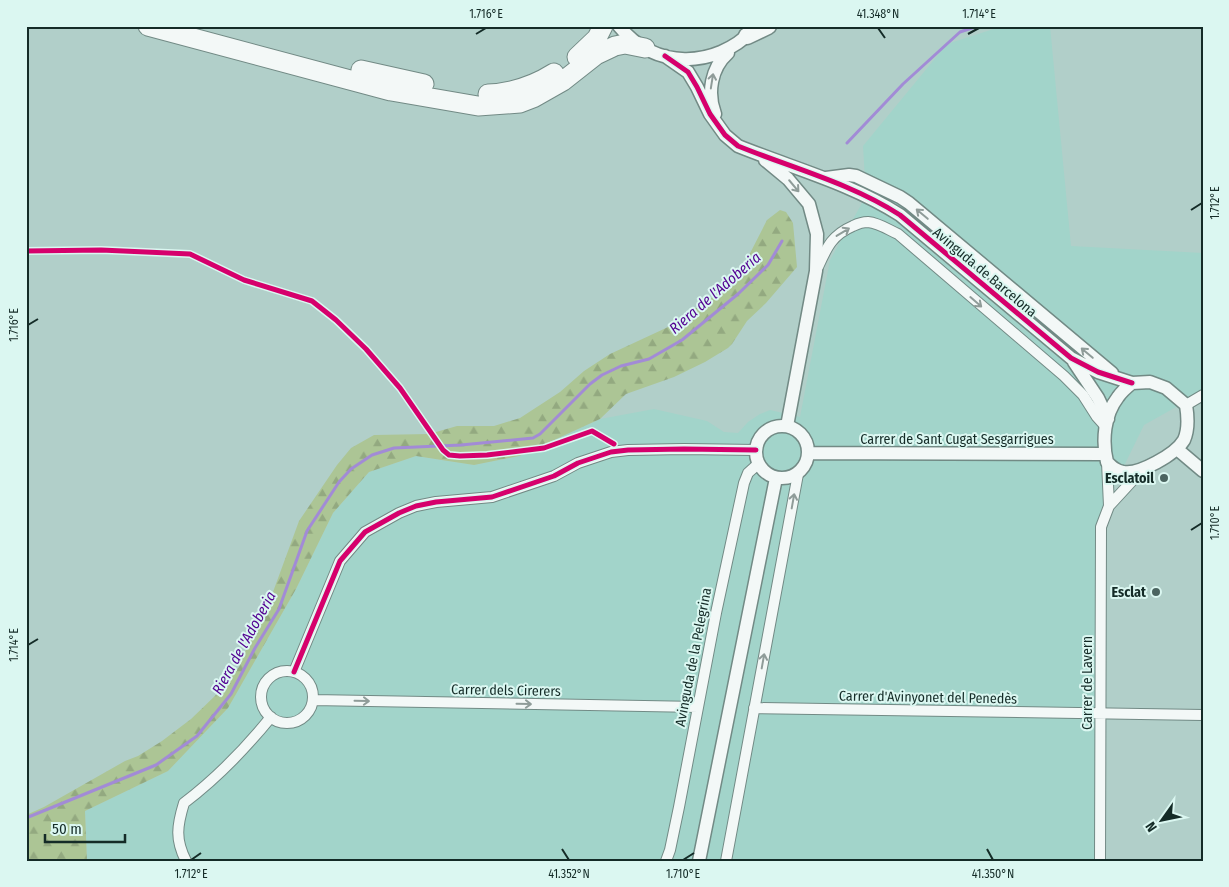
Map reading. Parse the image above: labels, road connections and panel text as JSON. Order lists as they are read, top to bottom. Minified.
{"streets":{"street":["Avinguda de Barcelona","Carrer de Sant Cugat Sesgarrigues","Avinguda de la Pelegrina","Carrer de Lavern","Carrer dels Cirerers","Carrer d'Avinyonet del Penedès"]},"crossings":[["Avinguda de Barcelona","Carrer de Sant Cugat Sesgarrigues"],["Avinguda de Barcelona","Carrer de Lavern"],["Carrer de Sant Cugat Sesgarrigues","Avinguda de la Pelegrina"],["Carrer de Sant Cugat Sesgarrigues","Carrer de Lavern"],["Avinguda de la Pelegrina","Carrer dels Cirerers"],["Carrer de Lavern","Carrer d'Avinyonet del Penedès"]],"one_way":["Carrer dels Cirerers"],"water":["Riera de l'Adoberia"],"places":["Esclatoil","Esclat"],"scale_bar":"50 m","north":"bottom left","coordinates":["1.716°E","41.348°N","1.714°E","1.712°E","1.710°E","41.352°N","41.350°N"]}
